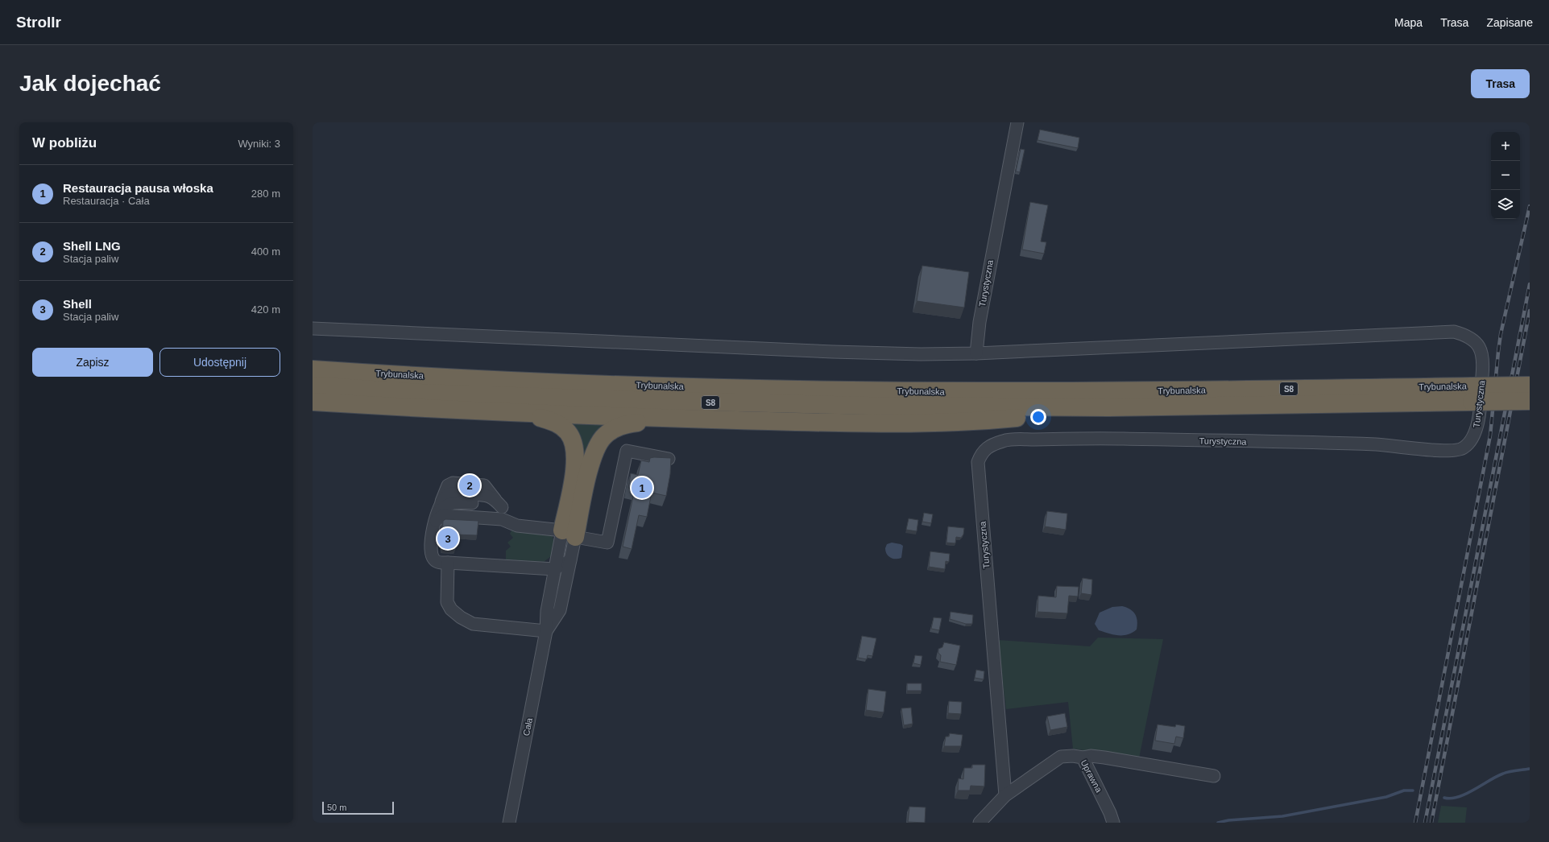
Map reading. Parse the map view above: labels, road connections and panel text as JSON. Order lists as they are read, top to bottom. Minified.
{"streets":{"highway":["Trybunalska","S8"],"street":["Turystyczna","Cała","Uprawna"]},"crossings":[["Turystyczna","Uprawna"]],"scale_bar":"50 m","page":{"header":"Strollr","nav":["Mapa","Trasa","Zapisane"],"buttons":["Trasa",["Zapisz","Udostępnij"]],"title":"Jak dojechać","heading":["W pobliżu","Wyniki: 3"],"map_buttons":["+","−"],"list":[{"mark":"1","name":"Restauracja pausa włoska","note":"Restauracja · Cała","value":"280 m"},{"mark":"2","name":"Shell LNG","note":"Stacja paliw","value":"400 m"},{"mark":"3","name":"Shell","note":"Stacja paliw","value":"420 m"}],"pins":["2","1","3"],"scale":"50 m"}}
